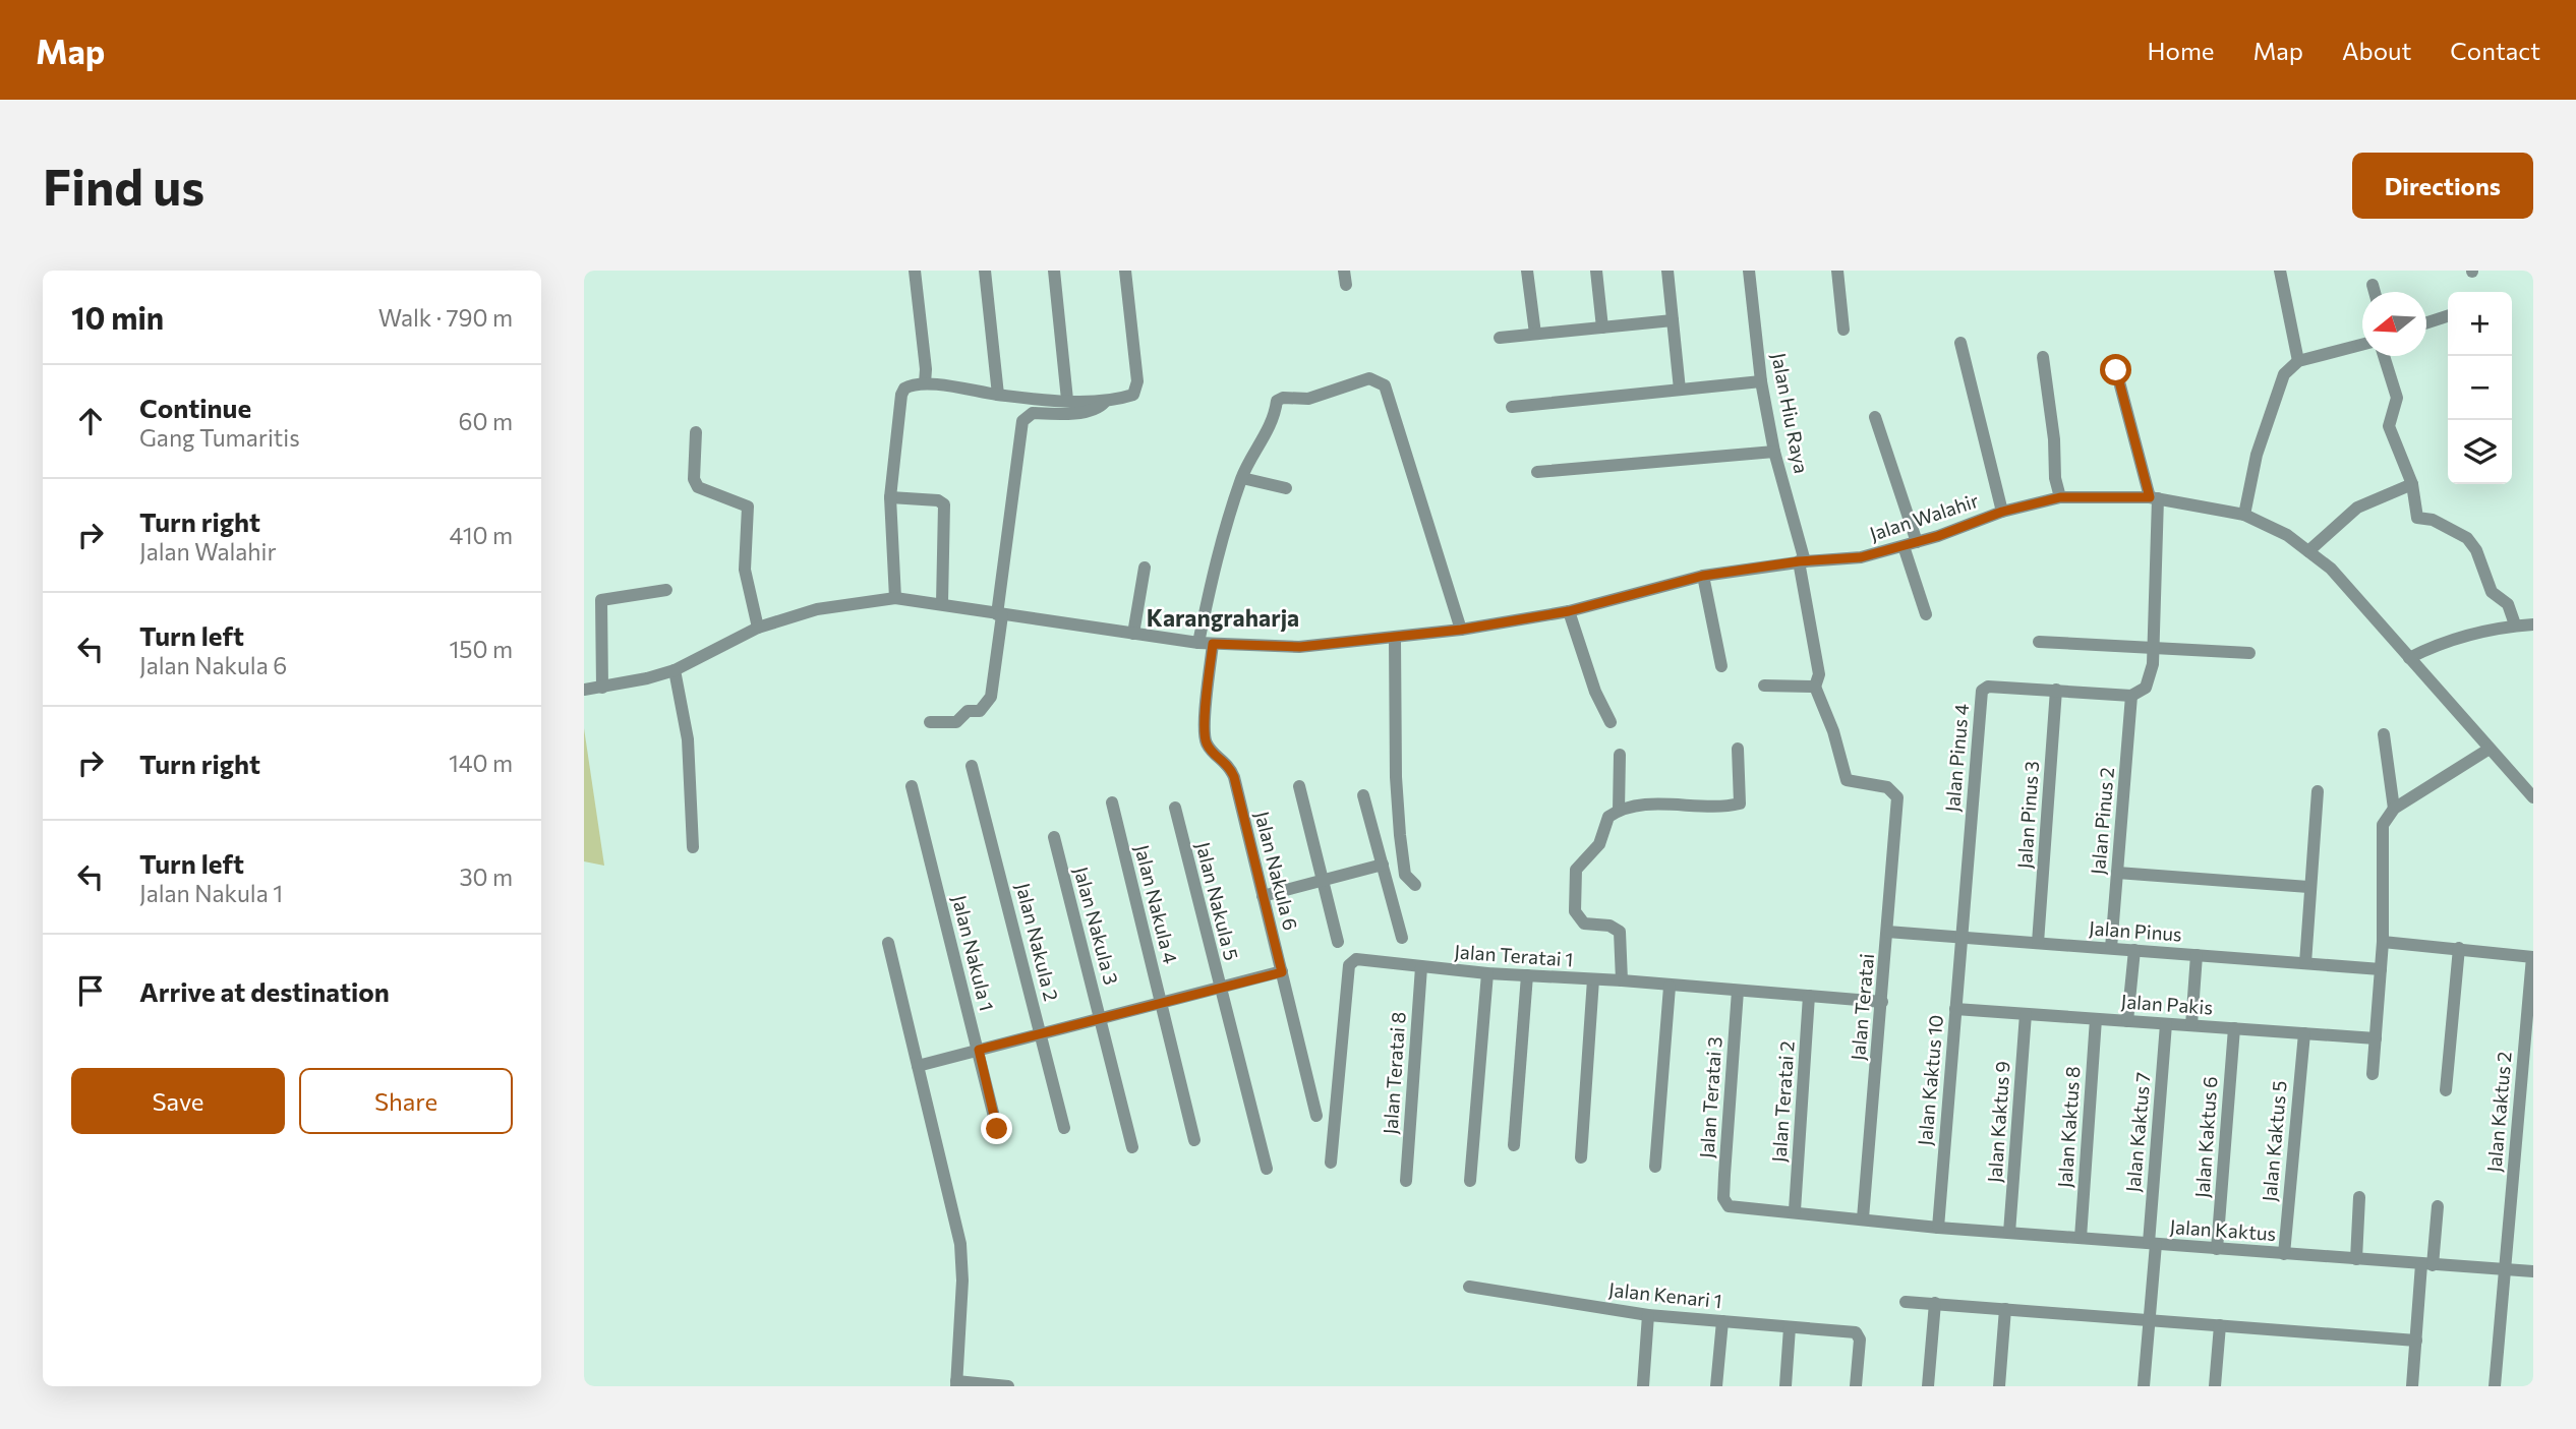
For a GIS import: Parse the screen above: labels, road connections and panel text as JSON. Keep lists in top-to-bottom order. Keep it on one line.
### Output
{"streets":{"street":["Jalan Hiu Raya","Jalan Walahir","Jalan Pinus 4","Jalan Pinus 3","Jalan Pinus 2","Jalan Nakula 6","Jalan Nakula 5","Jalan Nakula 4","Jalan Nakula 3","Jalan Pinus","Jalan Nakula 2","Jalan Nakula 1","Jalan Teratai 1","Jalan Pakis","Jalan Teratai","Jalan Teratai 8","Jalan Kaktus 10","Jalan Teratai 3","Jalan Teratai 2","Jalan Kaktus 2","Jalan Kaktus 9","Jalan Kaktus 8","Jalan Kaktus 7","Jalan Kaktus 6","Jalan Kaktus 5","Jalan Kaktus","Jalan Kenari 1"]},"crossings":[["Jalan Hiu Raya","Jalan Walahir"],["Jalan Hiu Raya","Jalan Teratai"],["Jalan Walahir","Jalan Nakula 6"],["Jalan Pinus 4","Jalan Pinus 3"],["Jalan Pinus 4","Jalan Pinus 2"],["Jalan Pinus 4","Jalan Pinus"],["Jalan Pinus 4","Jalan Kaktus 10"],["Jalan Pinus 3","Jalan Pinus"],["Jalan Pinus 2","Jalan Pinus"],["Jalan Pinus","Jalan Teratai"],["Jalan Pinus","Jalan Kaktus 10"],["Jalan Teratai 1","Jalan Teratai"],["Jalan Teratai 1","Jalan Teratai 8"],["Jalan Teratai 1","Jalan Teratai 3"],["Jalan Teratai 1","Jalan Teratai 2"],["Jalan Pakis","Jalan Kaktus 10"],["Jalan Pakis","Jalan Kaktus 9"],["Jalan Pakis","Jalan Kaktus 8"],["Jalan Pakis","Jalan Kaktus 7"],["Jalan Pakis","Jalan Kaktus 6"],["Jalan Pakis","Jalan Kaktus 5"],["Jalan Teratai","Jalan Kaktus"],["Jalan Kaktus 10","Jalan Kaktus"],["Jalan Teratai 3","Jalan Kaktus"],["Jalan Teratai 2","Jalan Kaktus"],["Jalan Kaktus 2","Jalan Kaktus"],["Jalan Kaktus 9","Jalan Kaktus"],["Jalan Kaktus 8","Jalan Kaktus"],["Jalan Kaktus 7","Jalan Kaktus"],["Jalan Kaktus 6","Jalan Kaktus"],["Jalan Kaktus 5","Jalan Kaktus"]],"districts":["Karangraharja"],"north":"left","page":{"header":"Map","nav":["Home","Map","About","Contact"],"buttons":["Directions",["Save","Share"]],"title":"Find us","heading":["10 min","Walk · 790 m"],"map_buttons":["+","−"],"list":[["Continue","Gang Tumaritis","60 m"],["Turn right","Jalan Walahir","410 m"],["Turn left","Jalan Nakula 6","150 m"],["Turn right","140 m"],["Turn left","Jalan Nakula 1","30 m"],"Arrive at destination"]}}
